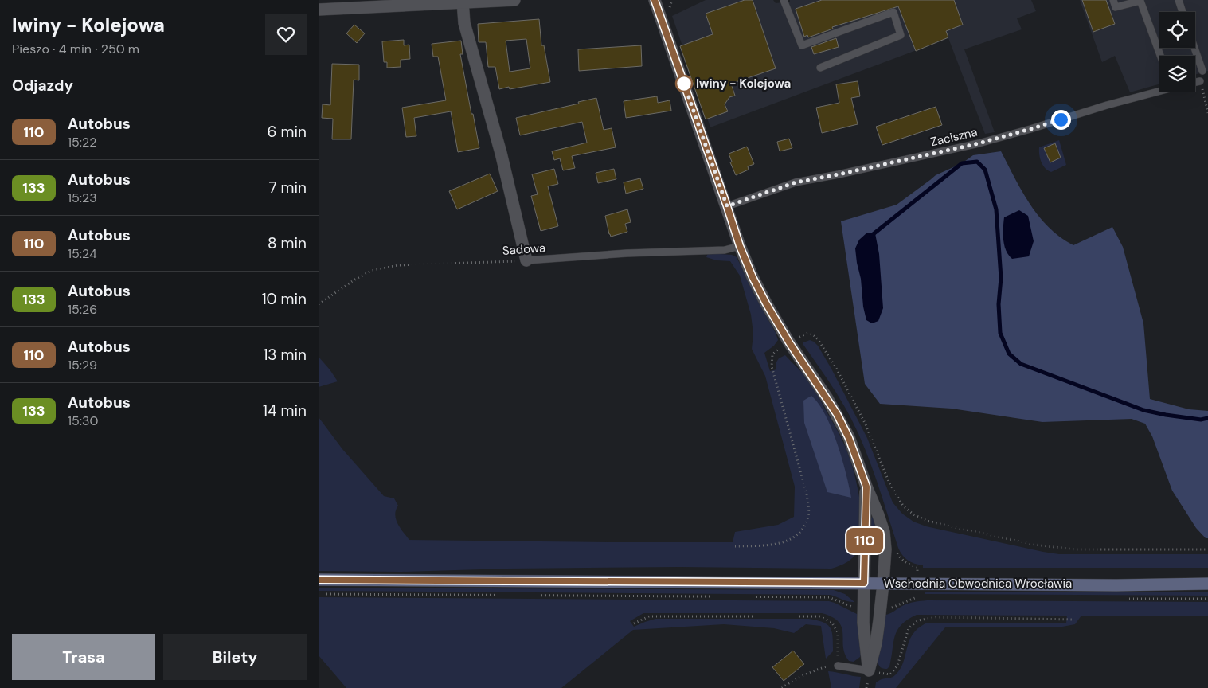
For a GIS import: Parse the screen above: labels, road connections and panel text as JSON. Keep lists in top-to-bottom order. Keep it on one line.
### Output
{"streets":{"main road":["Wschodnia Obwodnica Wrocławia"],"lane":["Zaciszna","Sadowa"]},"places":["Iwiny - Kolejowa"],"lines":["bus line 110"],"page":{"heading":[["Iwiny - Kolejowa","Pieszo · 4 min · 250 m"],"Odjazdy"],"on_map":"110","list":[{"mark":"110","name":"Autobus","note":"15:22","value":"6 min"},{"mark":"133","name":"Autobus","note":"15:23","value":"7 min"},{"mark":"110","name":"Autobus","note":"15:24","value":"8 min"},{"mark":"133","name":"Autobus","note":"15:26","value":"10 min"},{"mark":"110","name":"Autobus","note":"15:29","value":"13 min"},{"mark":"133","name":"Autobus","note":"15:30","value":"14 min"}],"buttons":["Trasa","Bilety"]}}
